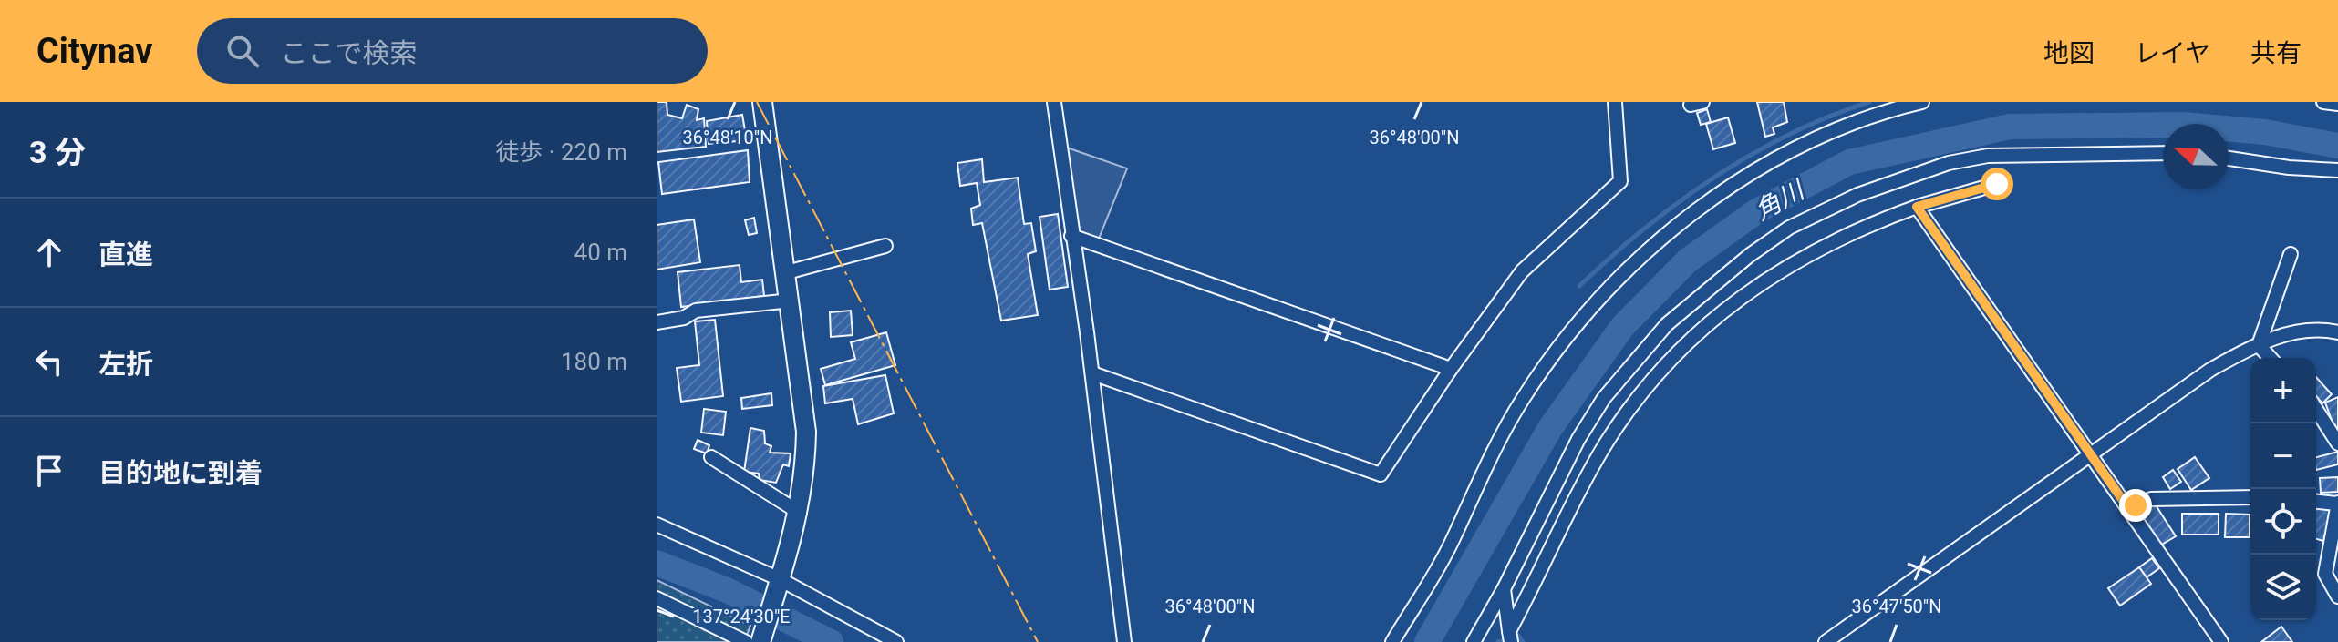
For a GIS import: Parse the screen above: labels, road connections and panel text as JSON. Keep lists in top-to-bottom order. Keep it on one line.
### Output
{"water":["角川"],"north":"left","page":{"header":"Citynav","search":"ここで検索","nav":["地図","レイヤ","共有"],"heading":["3 分","徒歩 · 220 m"],"list":[["直進","40 m"],["左折","180 m"],"目的地に到着"],"map_buttons":["+","−"]},"coordinates":["36°48'10\"N","36°48'00\"N","36°47'50\"N","137°24'30\"E"]}
